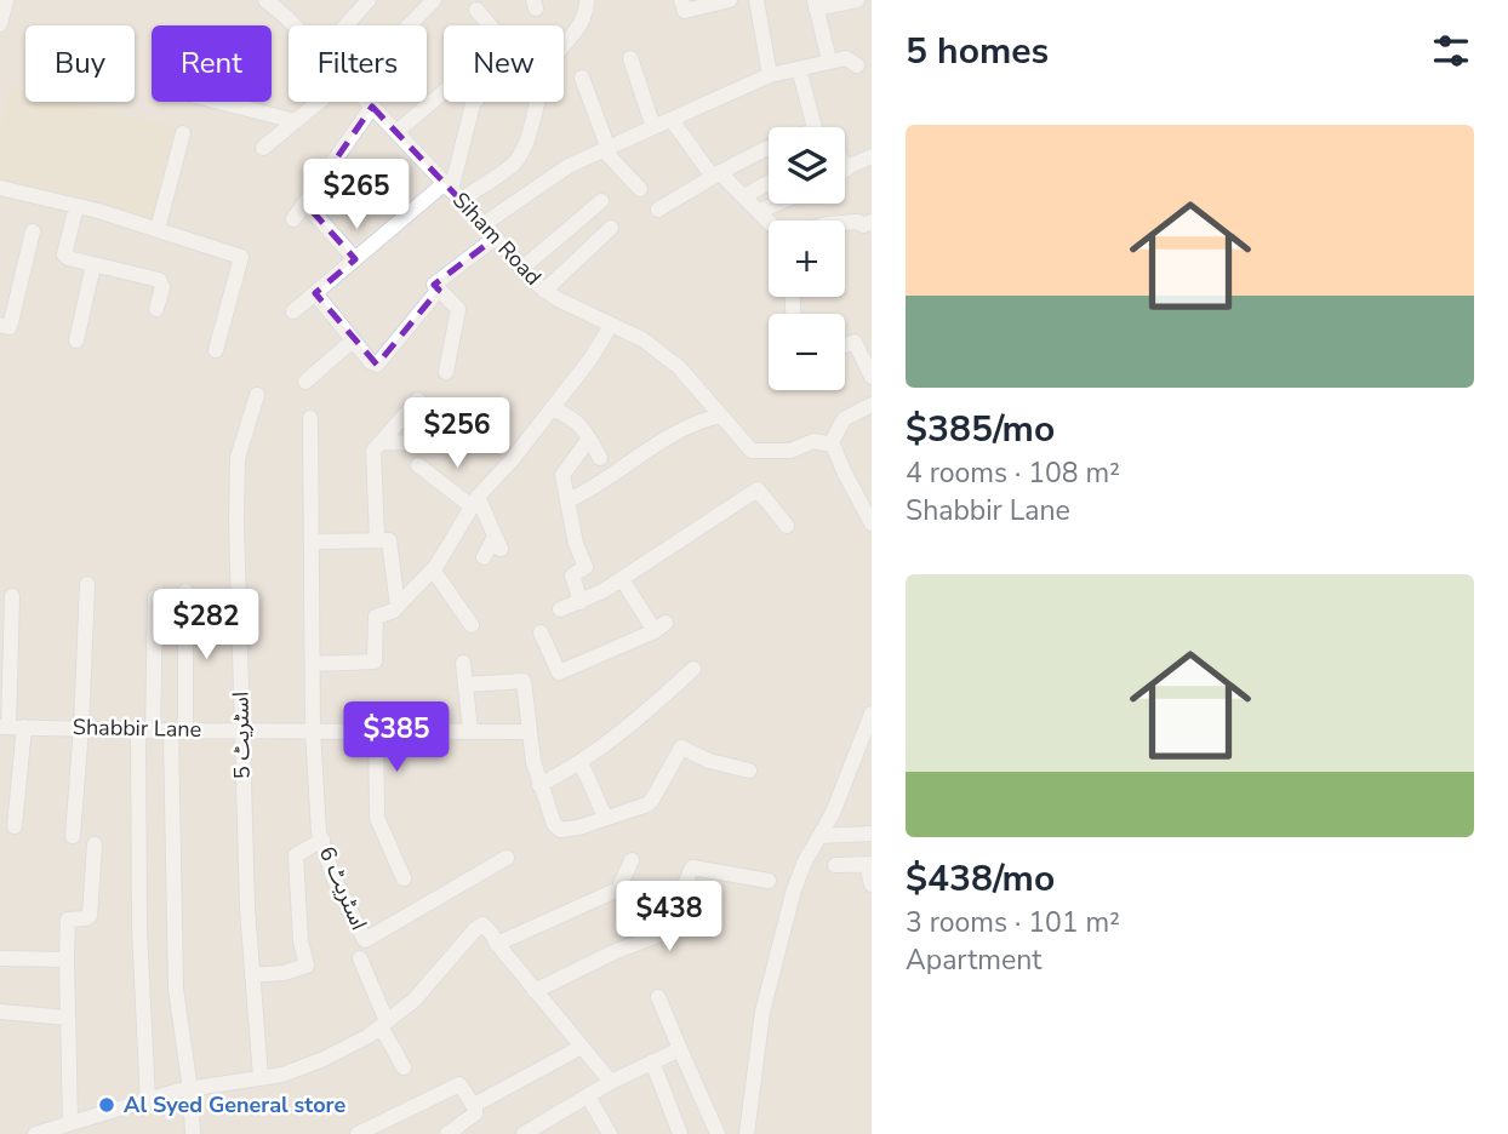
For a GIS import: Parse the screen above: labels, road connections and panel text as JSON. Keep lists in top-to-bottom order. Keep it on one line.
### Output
{"streets":{"street":["Siham Road","Shabbir Lane","اسٹریٹ 5","اسٹریٹ 6"]},"crossings":[["Shabbir Lane","اسٹریٹ 5"],["Shabbir Lane","اسٹریٹ 6"]],"places":["Al Syed General store"],"page":{"heading":"5 homes","chip":["Buy","Rent","Filters","New"],"list":[{"name":"$385/mo","note":"4 rooms · 108 m² · Shabbir Lane"},{"name":"$438/mo","note":"3 rooms · 101 m² · Apartment"}],"map_buttons":["+","−"],"price":["$265","$256","$282","$385","$438"]}}
